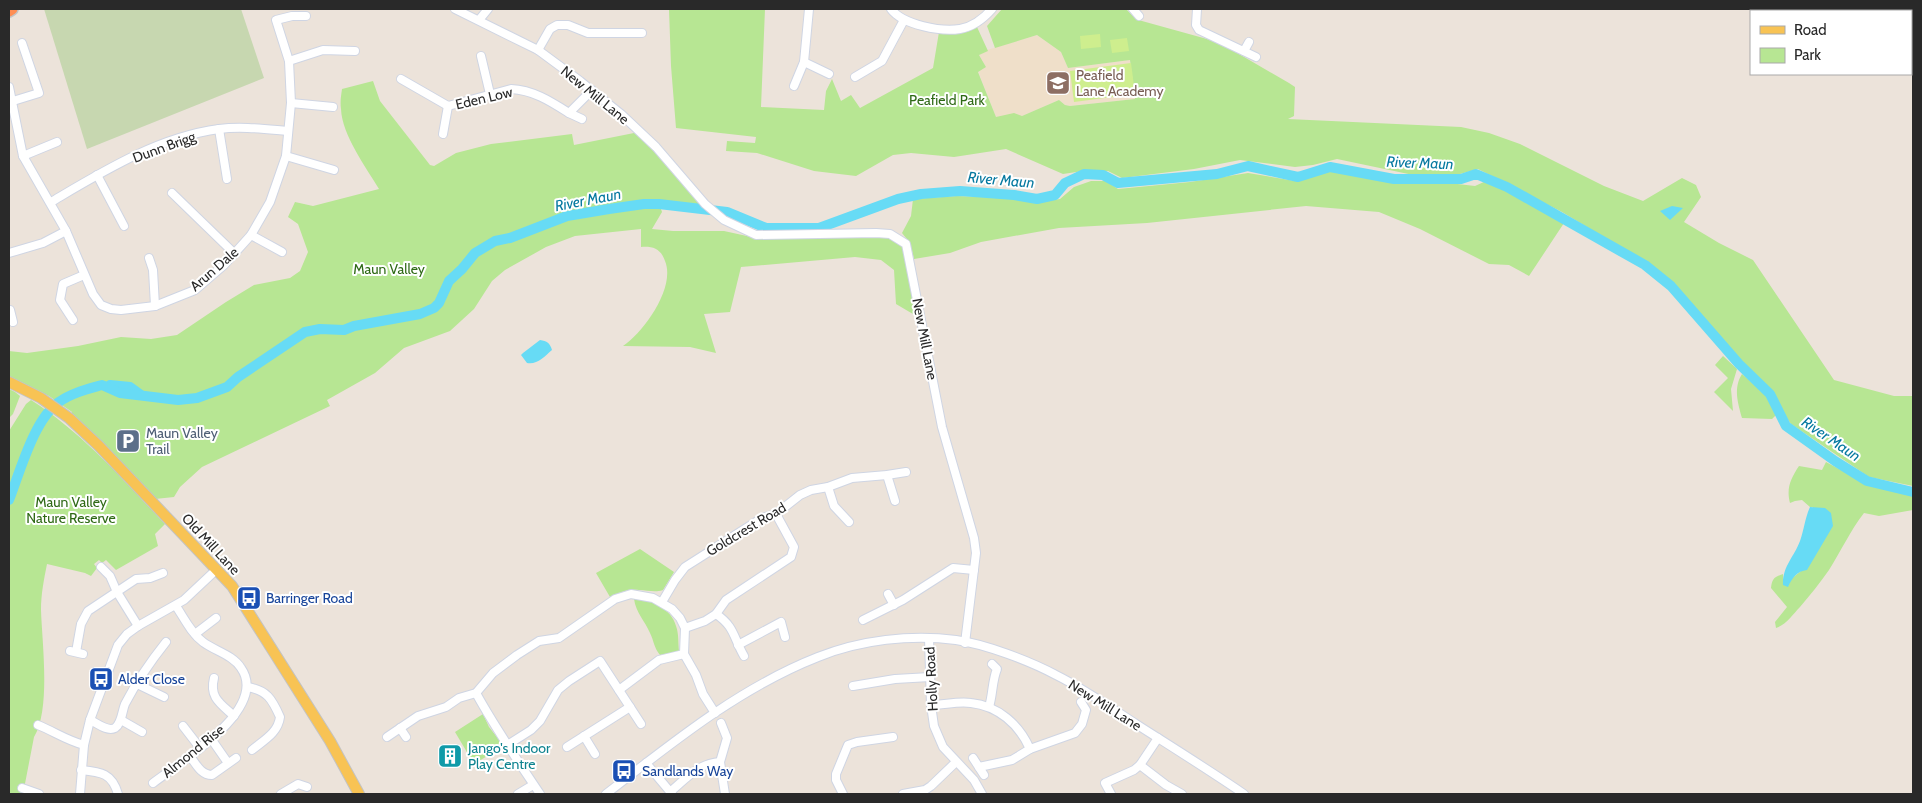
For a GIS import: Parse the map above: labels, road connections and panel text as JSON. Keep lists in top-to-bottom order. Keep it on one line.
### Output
{"streets":{"main road":["Old Mill Lane"],"street":["New Mill Lane","Eden Low","Dunn Brigg","Arun Dale","Goldcrest Road","Holly Road","Almond Rise"]},"crossings":[["Dunn Brigg","Arun Dale"]],"water":["River Maun"],"parks":["Peafield Park","Maun Valley","Maun Valley Nature Reserve"],"places":{"school or university":["Peafield Lane Academy"],"parking":["Maun Valley Trail"],"bus stop":["Barringer Road","Alder Close","Sandlands Way"],"building":["Jango's Indoor Play Centre"]},"legend":["Road","Park"]}
